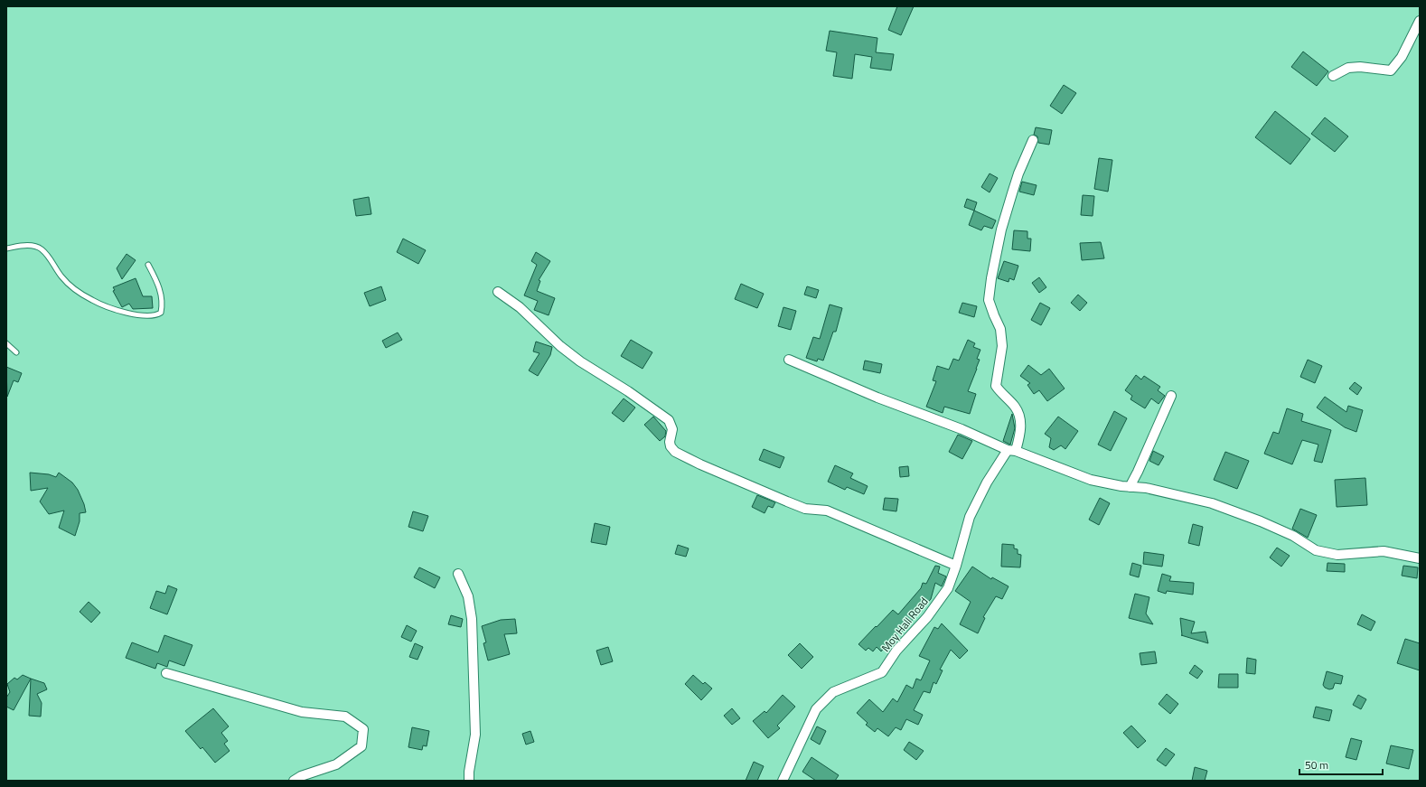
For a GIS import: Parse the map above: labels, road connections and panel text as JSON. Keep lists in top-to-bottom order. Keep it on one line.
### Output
{"streets":{"street":["Moy Hall Road"]},"scale_bar":"50 m"}
